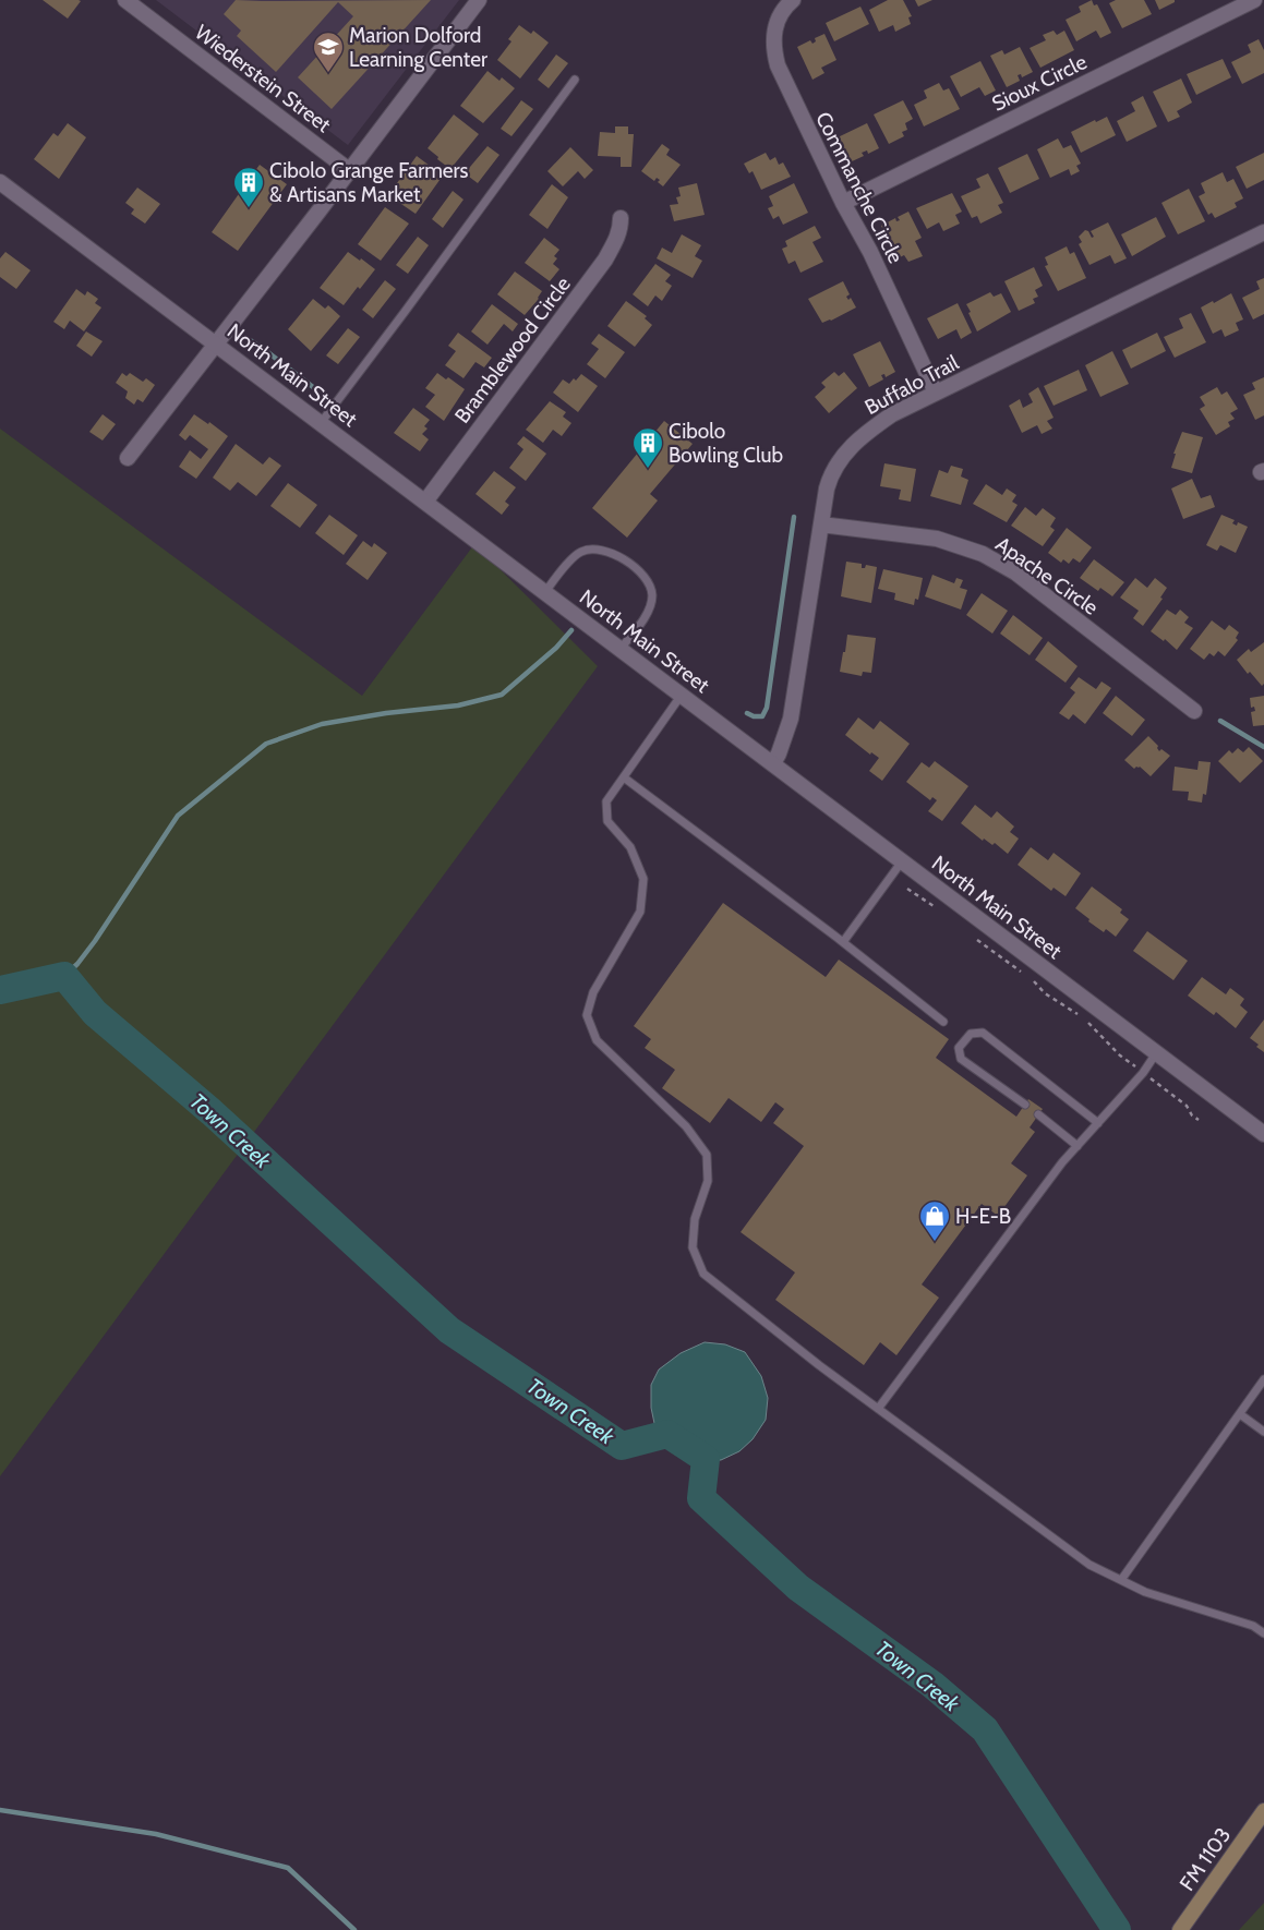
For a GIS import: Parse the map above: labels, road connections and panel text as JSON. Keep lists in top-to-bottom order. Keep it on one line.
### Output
{"streets":{"main road":["FM 1103"],"street":["Wiederstein Street","Sioux Circle","Commanche Circle","Bramblewood Circle","North Main Street","Buffalo Trail","Apache Circle"]},"crossings":[["Sioux Circle","Commanche Circle"],["Commanche Circle","Buffalo Trail"],["Bramblewood Circle","North Main Street"],["North Main Street","Buffalo Trail"],["Buffalo Trail","Apache Circle"]],"water":["Town Creek"],"places":{"school or university":["Marion Dolford Learning Center"],"building":["Cibolo Grange Farmers & Artisans Market","Cibolo Bowling Club"],"shop":["H-E-B"]}}
